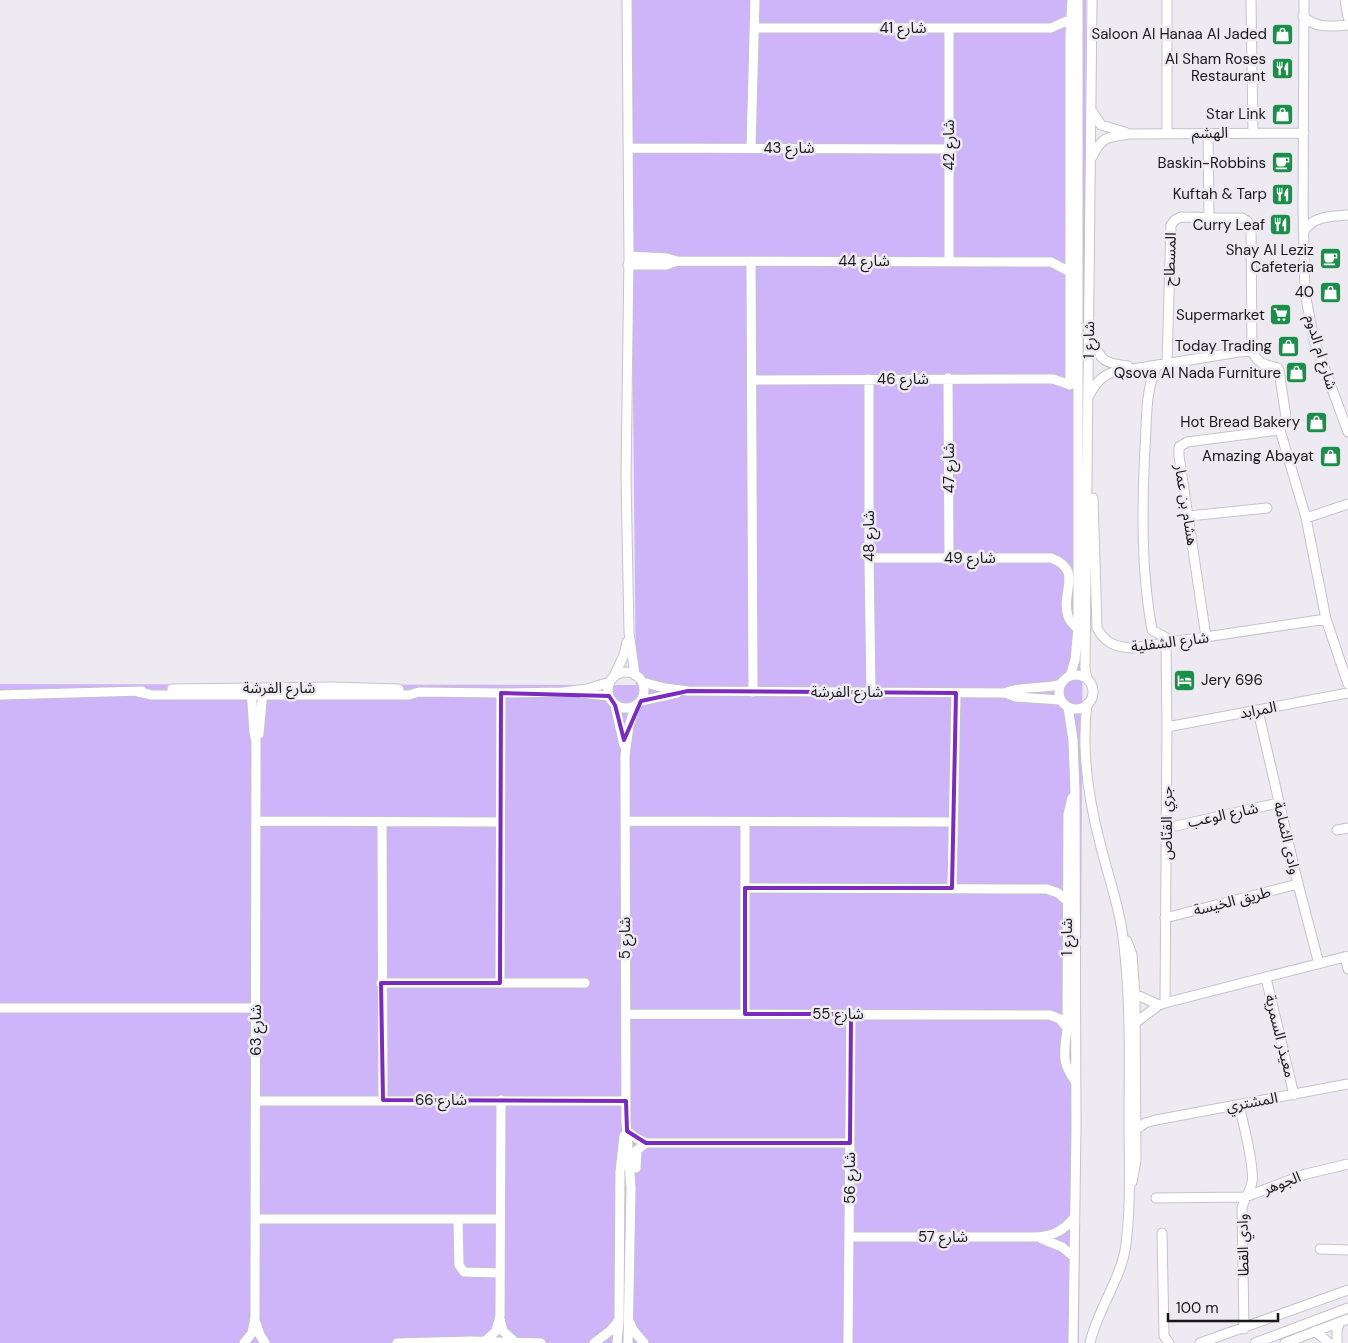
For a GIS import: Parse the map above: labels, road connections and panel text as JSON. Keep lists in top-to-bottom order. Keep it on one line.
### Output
{"streets":{"street":["شارع 41","الهشم","شارع 42","شارع 43","المسطاح","شارع 44","شارع 1","شارع ام الدوم","شارع 46","شارع 47","هشام بن عمار","شارع 48","شارع 49","شارع الشفلية","شارع الفرشة","المرابد","شارع الوعب","جري القنّاص","وادى الثمامة","طريق الخيسة","شارع 5","شارع 55","شارع 63","معيذر السمرية","شارع 66","المشتري","شارع 56","الجوهر","شارع 57","وادي القطا"]},"crossings":[["شارع 41","شارع 42"],["شارع 41","شارع 1"],["الهشم","شارع 1"],["الهشم","شارع ام الدوم"],["شارع 42","شارع 43"],["شارع 42","شارع 44"],["شارع 44","شارع 1"],["شارع 1","شارع 46"],["شارع 1","شارع 49"],["شارع 1","شارع الشفلية"],["شارع 1","شارع الفرشة"],["شارع 1","شارع 57"],["شارع 46","شارع 47"],["شارع 46","شارع 48"],["شارع 47","شارع 49"],["هشام بن عمار","شارع الشفلية"],["شارع 48","شارع 49"],["شارع 48","شارع الفرشة"],["شارع الشفلية","جري القنّاص"],["شارع الفرشة","شارع 5"],["شارع الفرشة","شارع 63"],["المرابد","جري القنّاص"],["المرابد","وادى الثمامة"],["شارع الوعب","جري القنّاص"],["شارع الوعب","وادى الثمامة"],["جري القنّاص","طريق الخيسة"],["وادى الثمامة","طريق الخيسة"],["شارع 5","شارع 55"],["شارع 5","شارع 66"],["شارع 55","شارع 56"],["شارع 63","شارع 66"],["معيذر السمرية","المشتري"],["المشتري","وادي القطا"],["شارع 56","شارع 57"],["الجوهر","وادي القطا"]],"places":{"shop":["Saloon Al Hanaa Al Jaded","Star Link","40","Today Trading","Qsova Al Nada Furniture","Hot Bread Bakery","Amazing Abayat"],"restaurant":["Al Sham Roses Restaurant","Kuftah & Tarp","Curry Leaf"],"cafe":["Baskin-Robbins","Shay Al Leziz Cafeteria"],"supermarket":["Supermarket"],"hotel":["Jery 696"]},"scale_bar":"100 m"}
